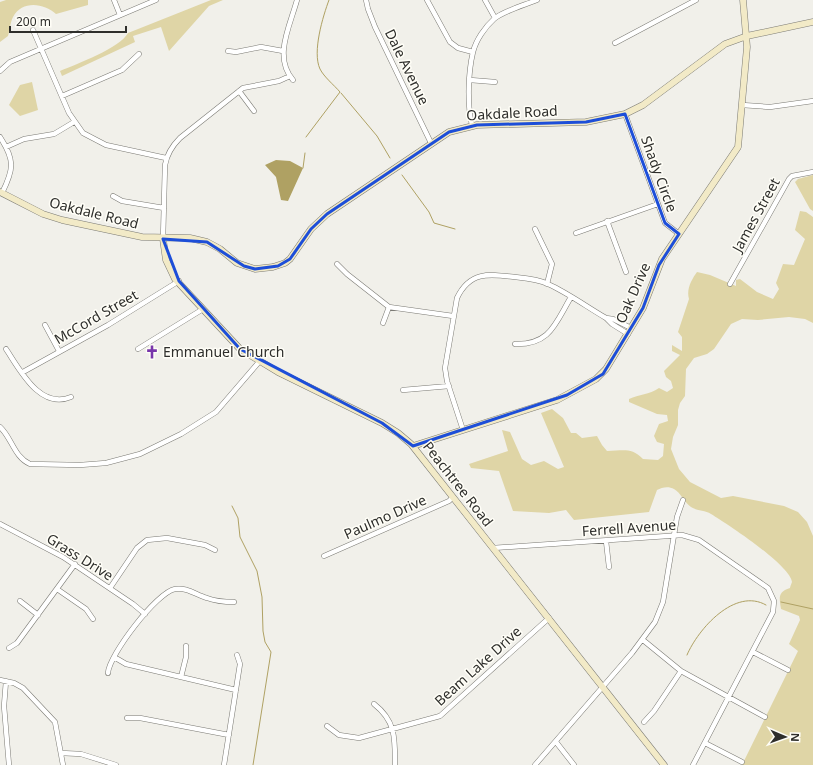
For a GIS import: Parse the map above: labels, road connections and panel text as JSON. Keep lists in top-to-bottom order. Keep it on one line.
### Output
{"streets":{"street":["Dale Avenue","Oakdale Road","Shady Circle","James Street","Oak Drive","McCord Street","Peachtree Road","Paulmo Drive","Ferrell Avenue","Grass Drive","Beam Lake Drive"]},"crossings":[["Dale Avenue","Oakdale Road"],["Oakdale Road","Shady Circle"],["Oakdale Road","Oak Drive"],["Oakdale Road","Peachtree Road"],["Shady Circle","Oak Drive"],["Oak Drive","Peachtree Road"],["McCord Street","Peachtree Road"],["Peachtree Road","Paulmo Drive"],["Peachtree Road","Ferrell Avenue"],["Peachtree Road","Beam Lake Drive"]],"places":{"church":["Emmanuel Church"]},"scale_bar":"200 m","north":"right"}
